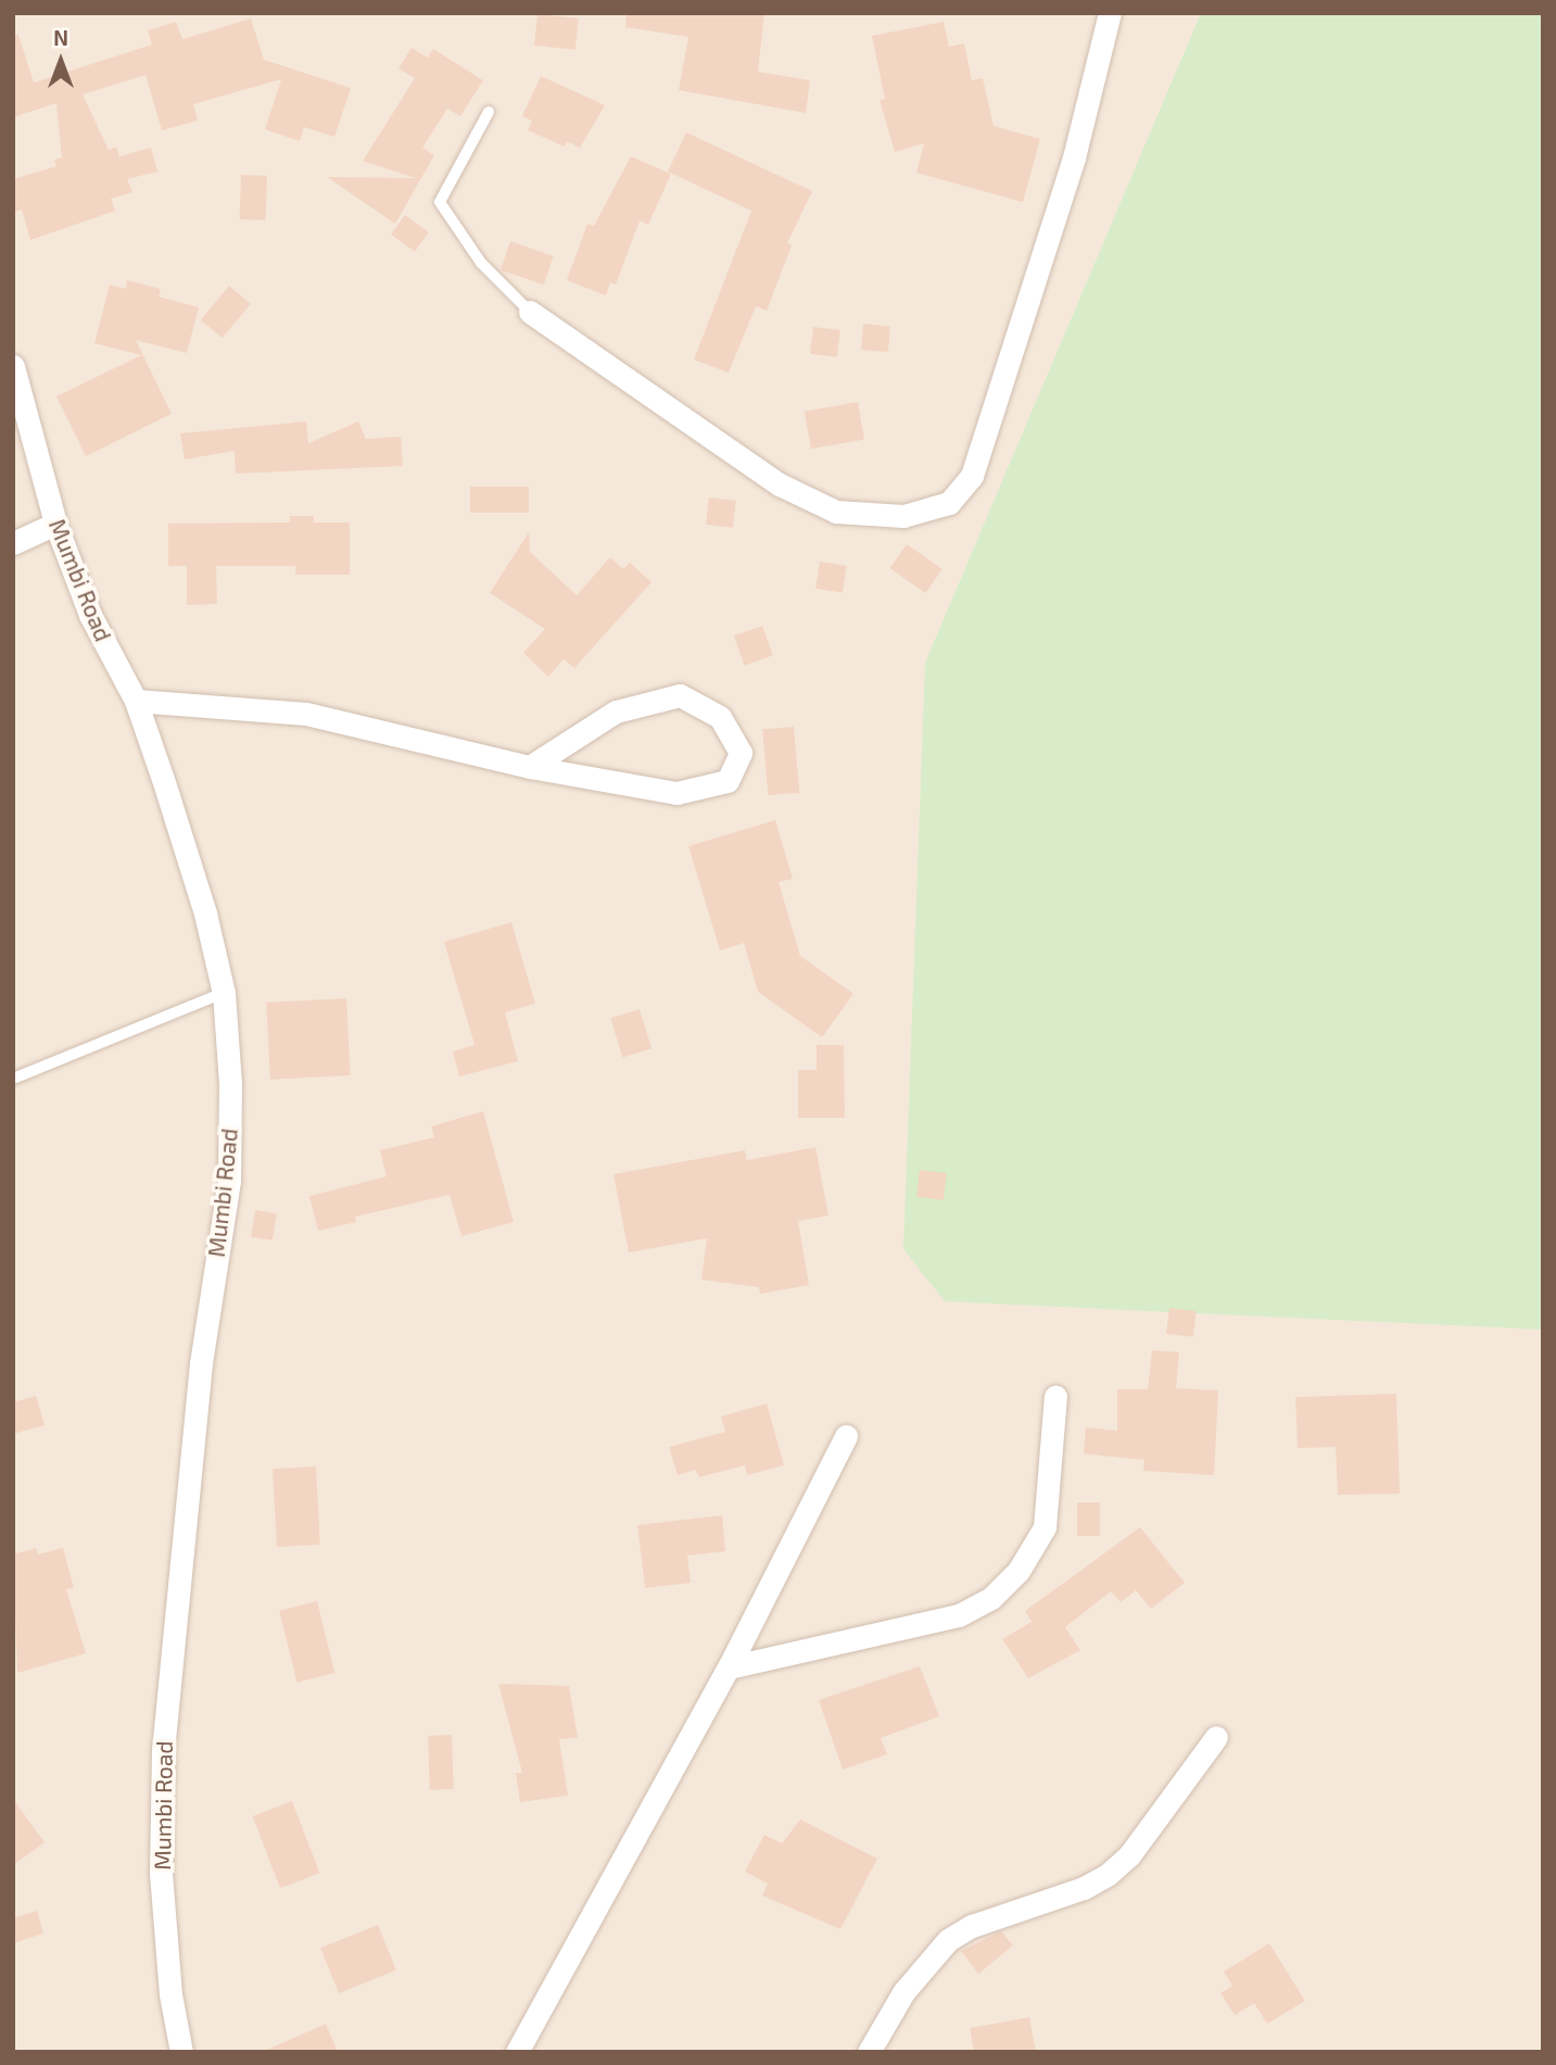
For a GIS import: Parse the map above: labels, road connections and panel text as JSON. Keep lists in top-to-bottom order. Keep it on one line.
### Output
{"streets":{"street":["Mumbi Road"]},"north":"top"}
